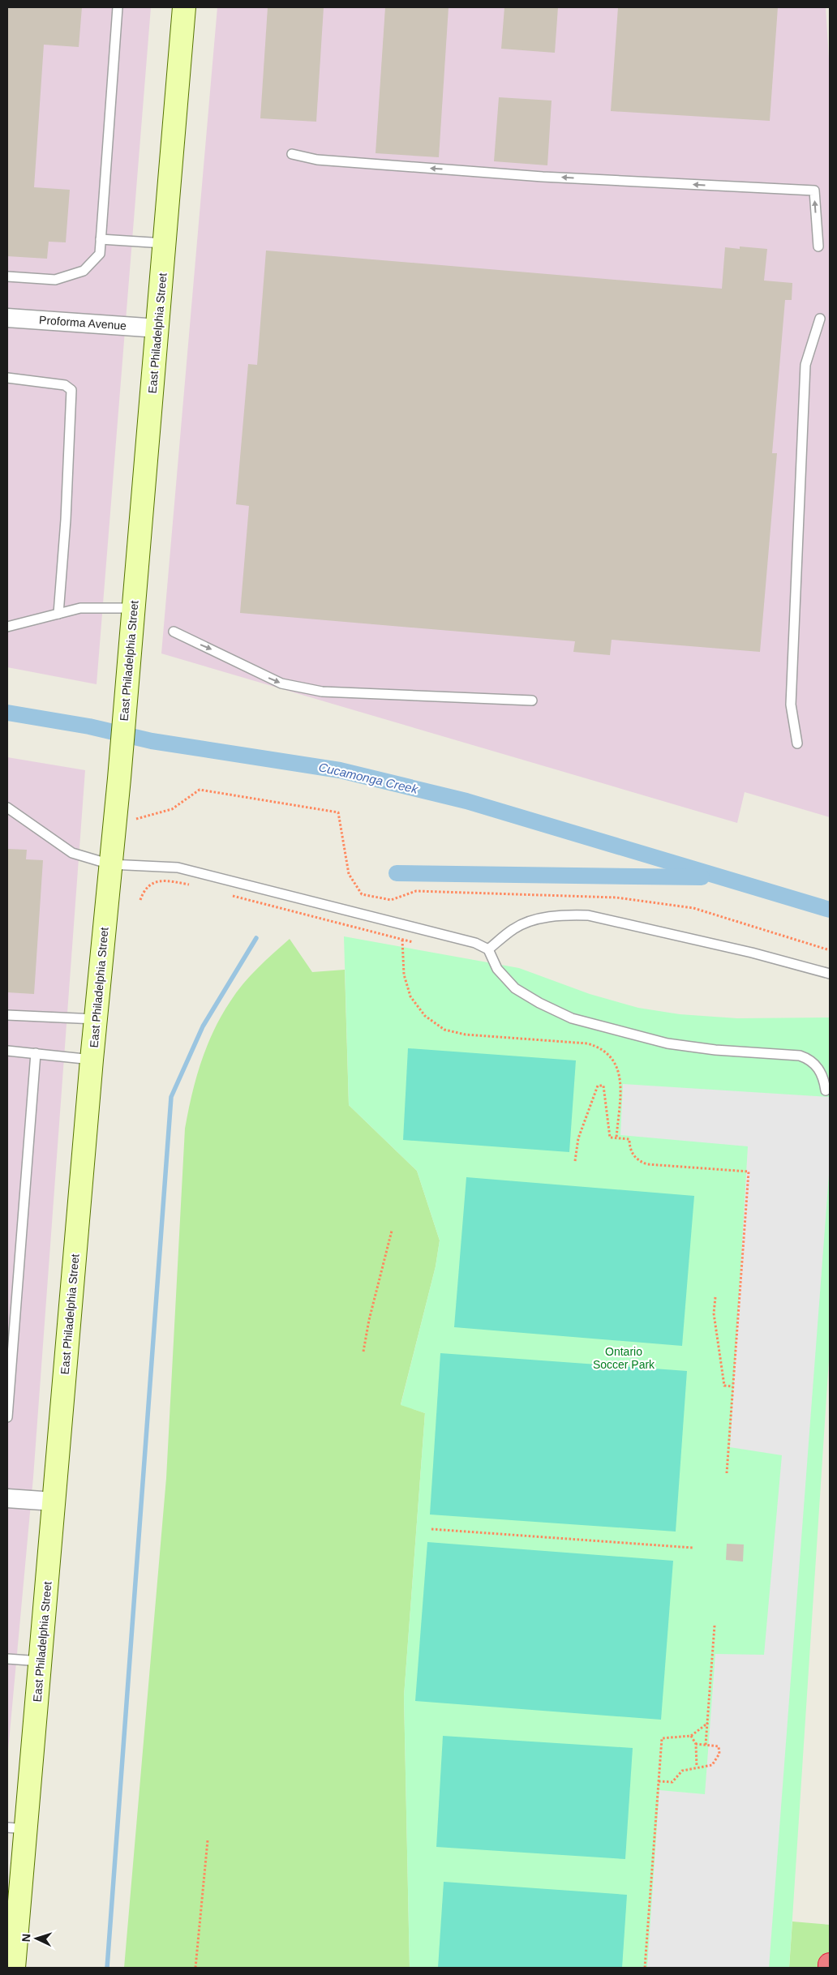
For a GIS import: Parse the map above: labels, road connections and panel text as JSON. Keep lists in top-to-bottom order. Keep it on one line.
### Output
{"streets":{"street":["Proforma Avenue","East Philadelphia Street"]},"crossings":[["Proforma Avenue","East Philadelphia Street"]],"water":["Cucamonga Creek"],"parks":["Ontario Soccer Park"],"north":"left"}
